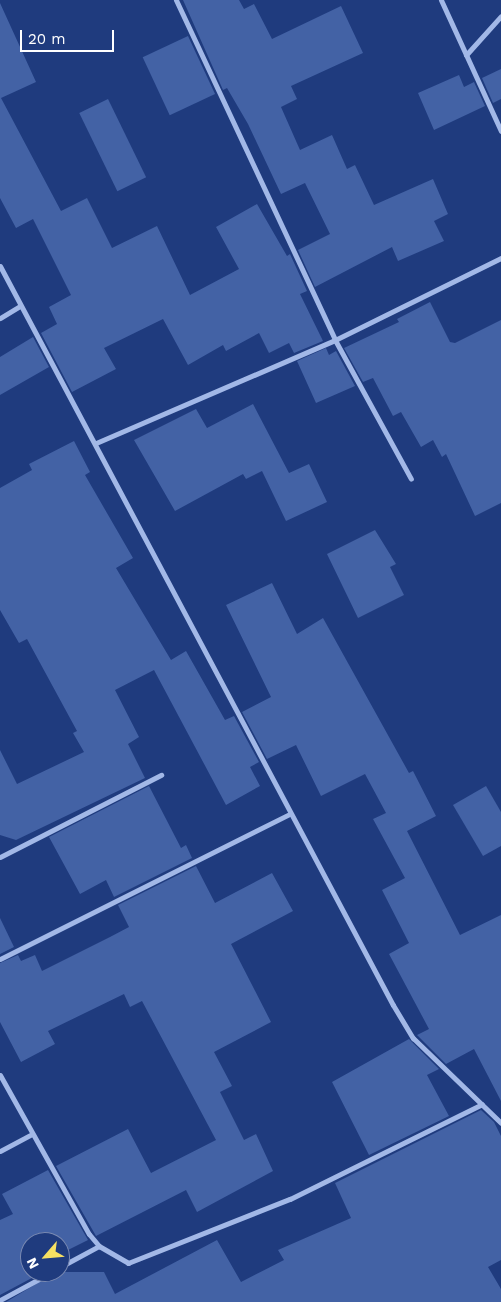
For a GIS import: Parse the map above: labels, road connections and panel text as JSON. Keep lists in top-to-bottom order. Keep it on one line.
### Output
{"scale_bar":"20 m","north":"bottom left"}
